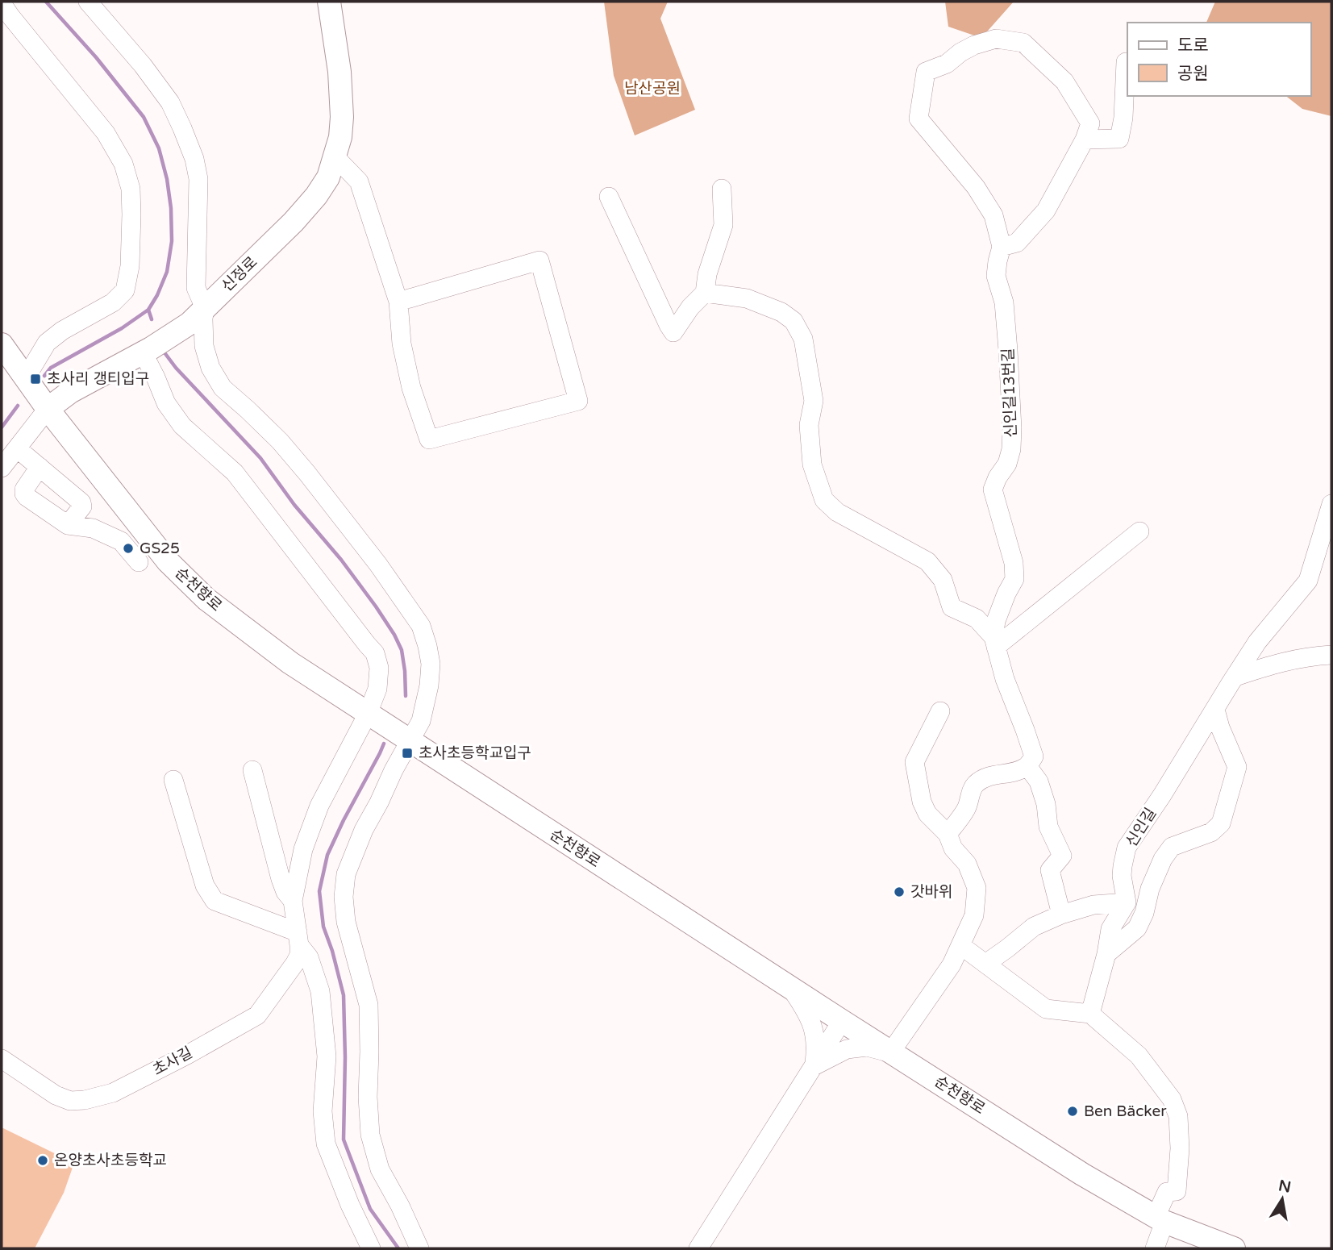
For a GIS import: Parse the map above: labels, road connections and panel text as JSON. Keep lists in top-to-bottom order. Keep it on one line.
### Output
{"streets":{"main road":["신정로","순천향로"],"street":["신인길13번길","신인길","초사길"]},"crossings":[["신정로","순천향로"]],"parks":["남산공원"],"places":{"transit":["초사리 갱티입구","초사초등학교입구"],"other":["GS25","갓바위","Ben Bäcker","온양초사초등학교"]},"legend":["도로","공원"],"north":"top"}
